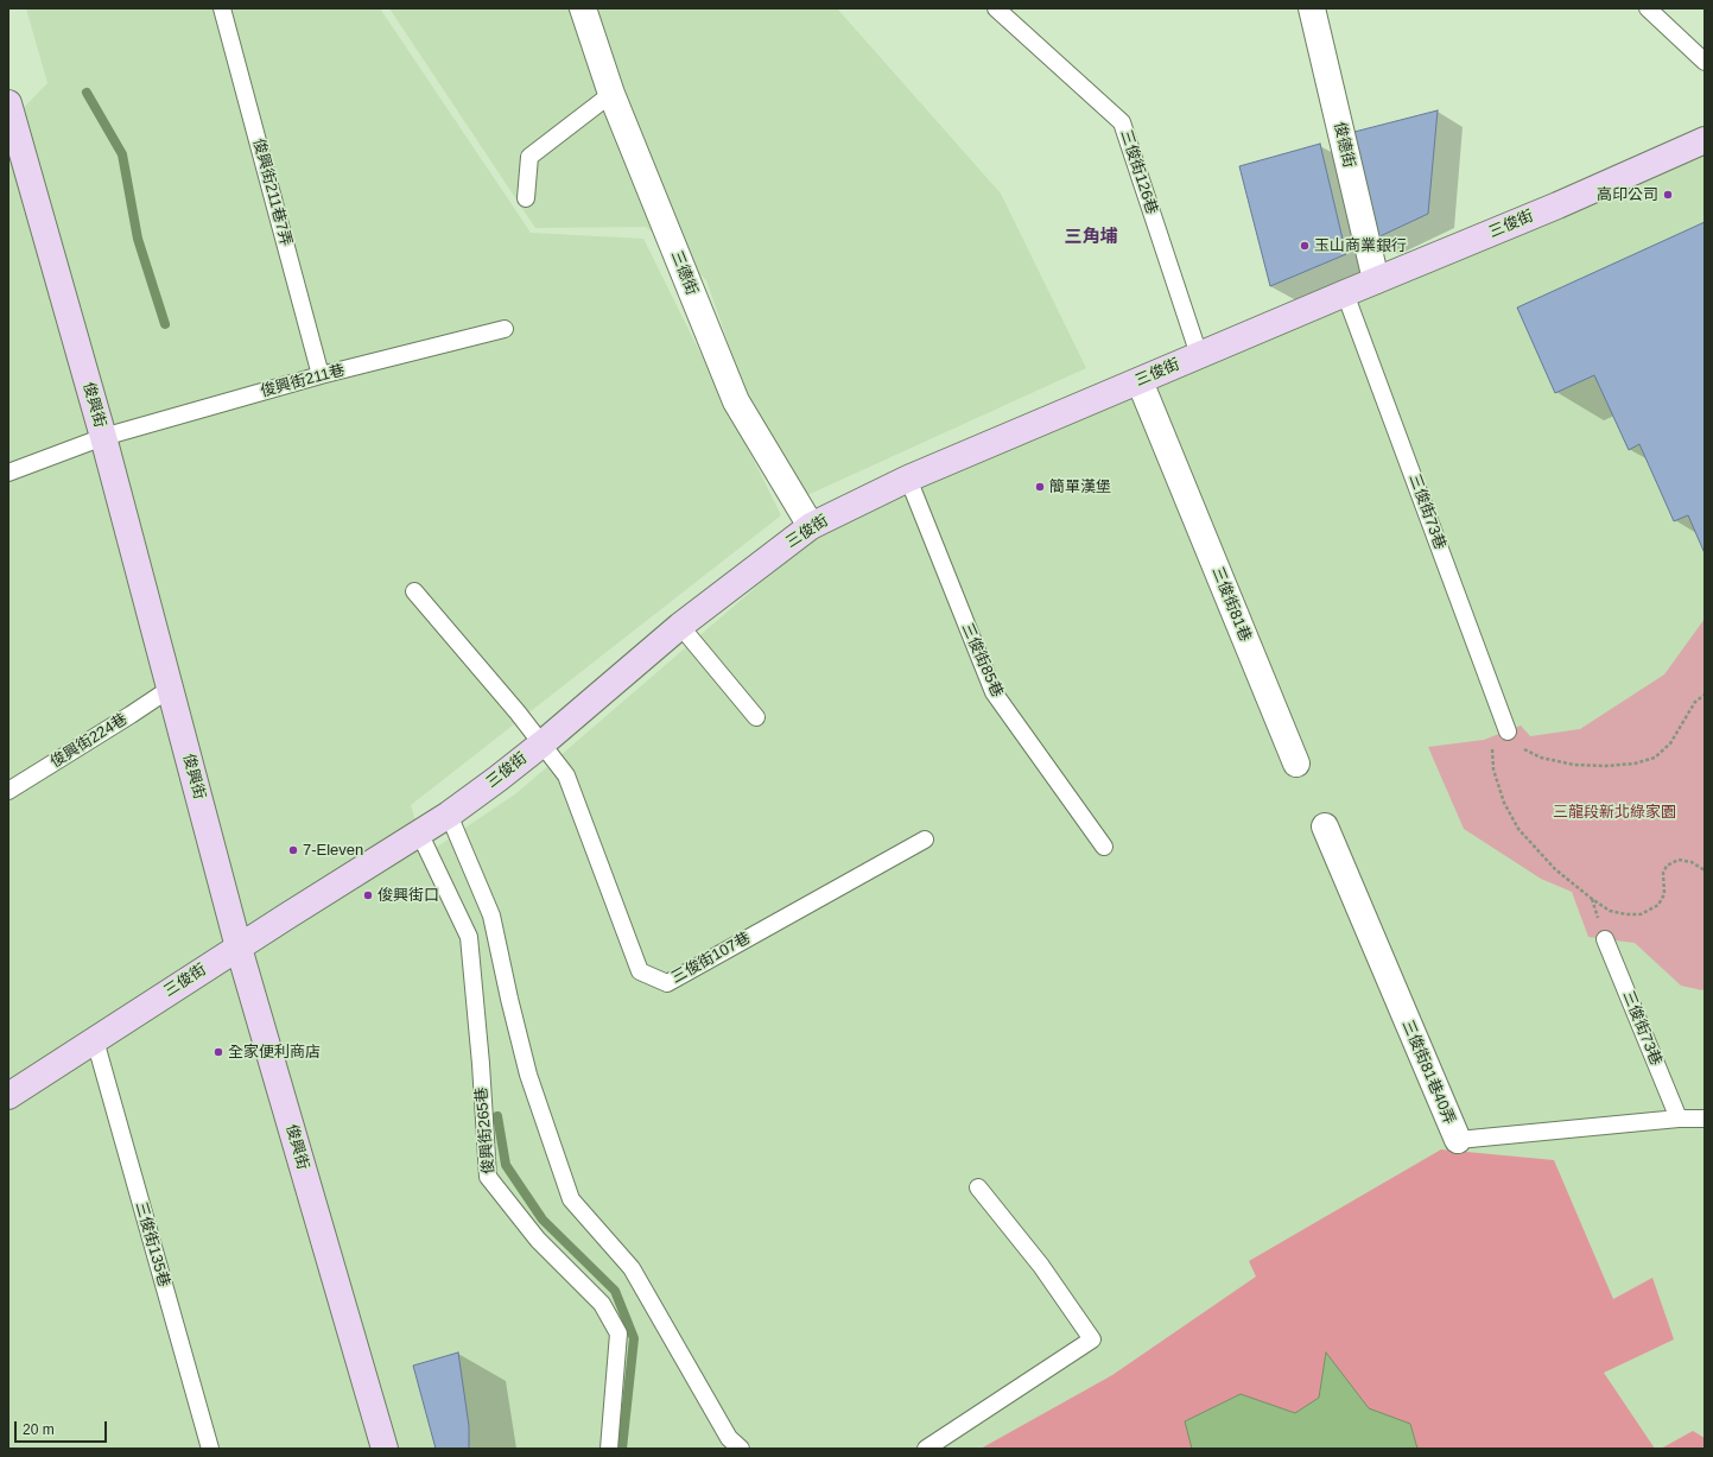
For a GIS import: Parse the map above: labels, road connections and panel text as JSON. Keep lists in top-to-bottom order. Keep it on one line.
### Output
{"streets":{"street":["俊德街","三俊街","三德街","俊興街","三俊街81巷","三俊街81巷40弄"],"lane":["三俊街126巷","俊興街211巷7弄","俊興街211巷","三俊街73巷","三俊街85巷","俊興街224巷","三俊街107巷","俊興街265巷","三俊街135巷"]},"crossings":[["俊德街","三俊街"],["三俊街126巷","三俊街"],["俊興街211巷7弄","俊興街211巷"],["三俊街","三德街"],["三俊街","俊興街"],["三俊街","三俊街73巷"],["三俊街","三俊街81巷"],["三俊街","三俊街85巷"],["三俊街","三俊街107巷"],["三俊街","俊興街265巷"],["三俊街","三俊街135巷"],["俊興街211巷","俊興街"],["俊興街","俊興街224巷"],["三俊街73巷","三俊街81巷40弄"]],"districts":["三角埔"],"parks":["三龍段新北綠家園"],"places":["高印公司","玉山商業銀行","簡單漢堡","7-Eleven","俊興街口","全家便利商店"],"scale_bar":"20 m"}
